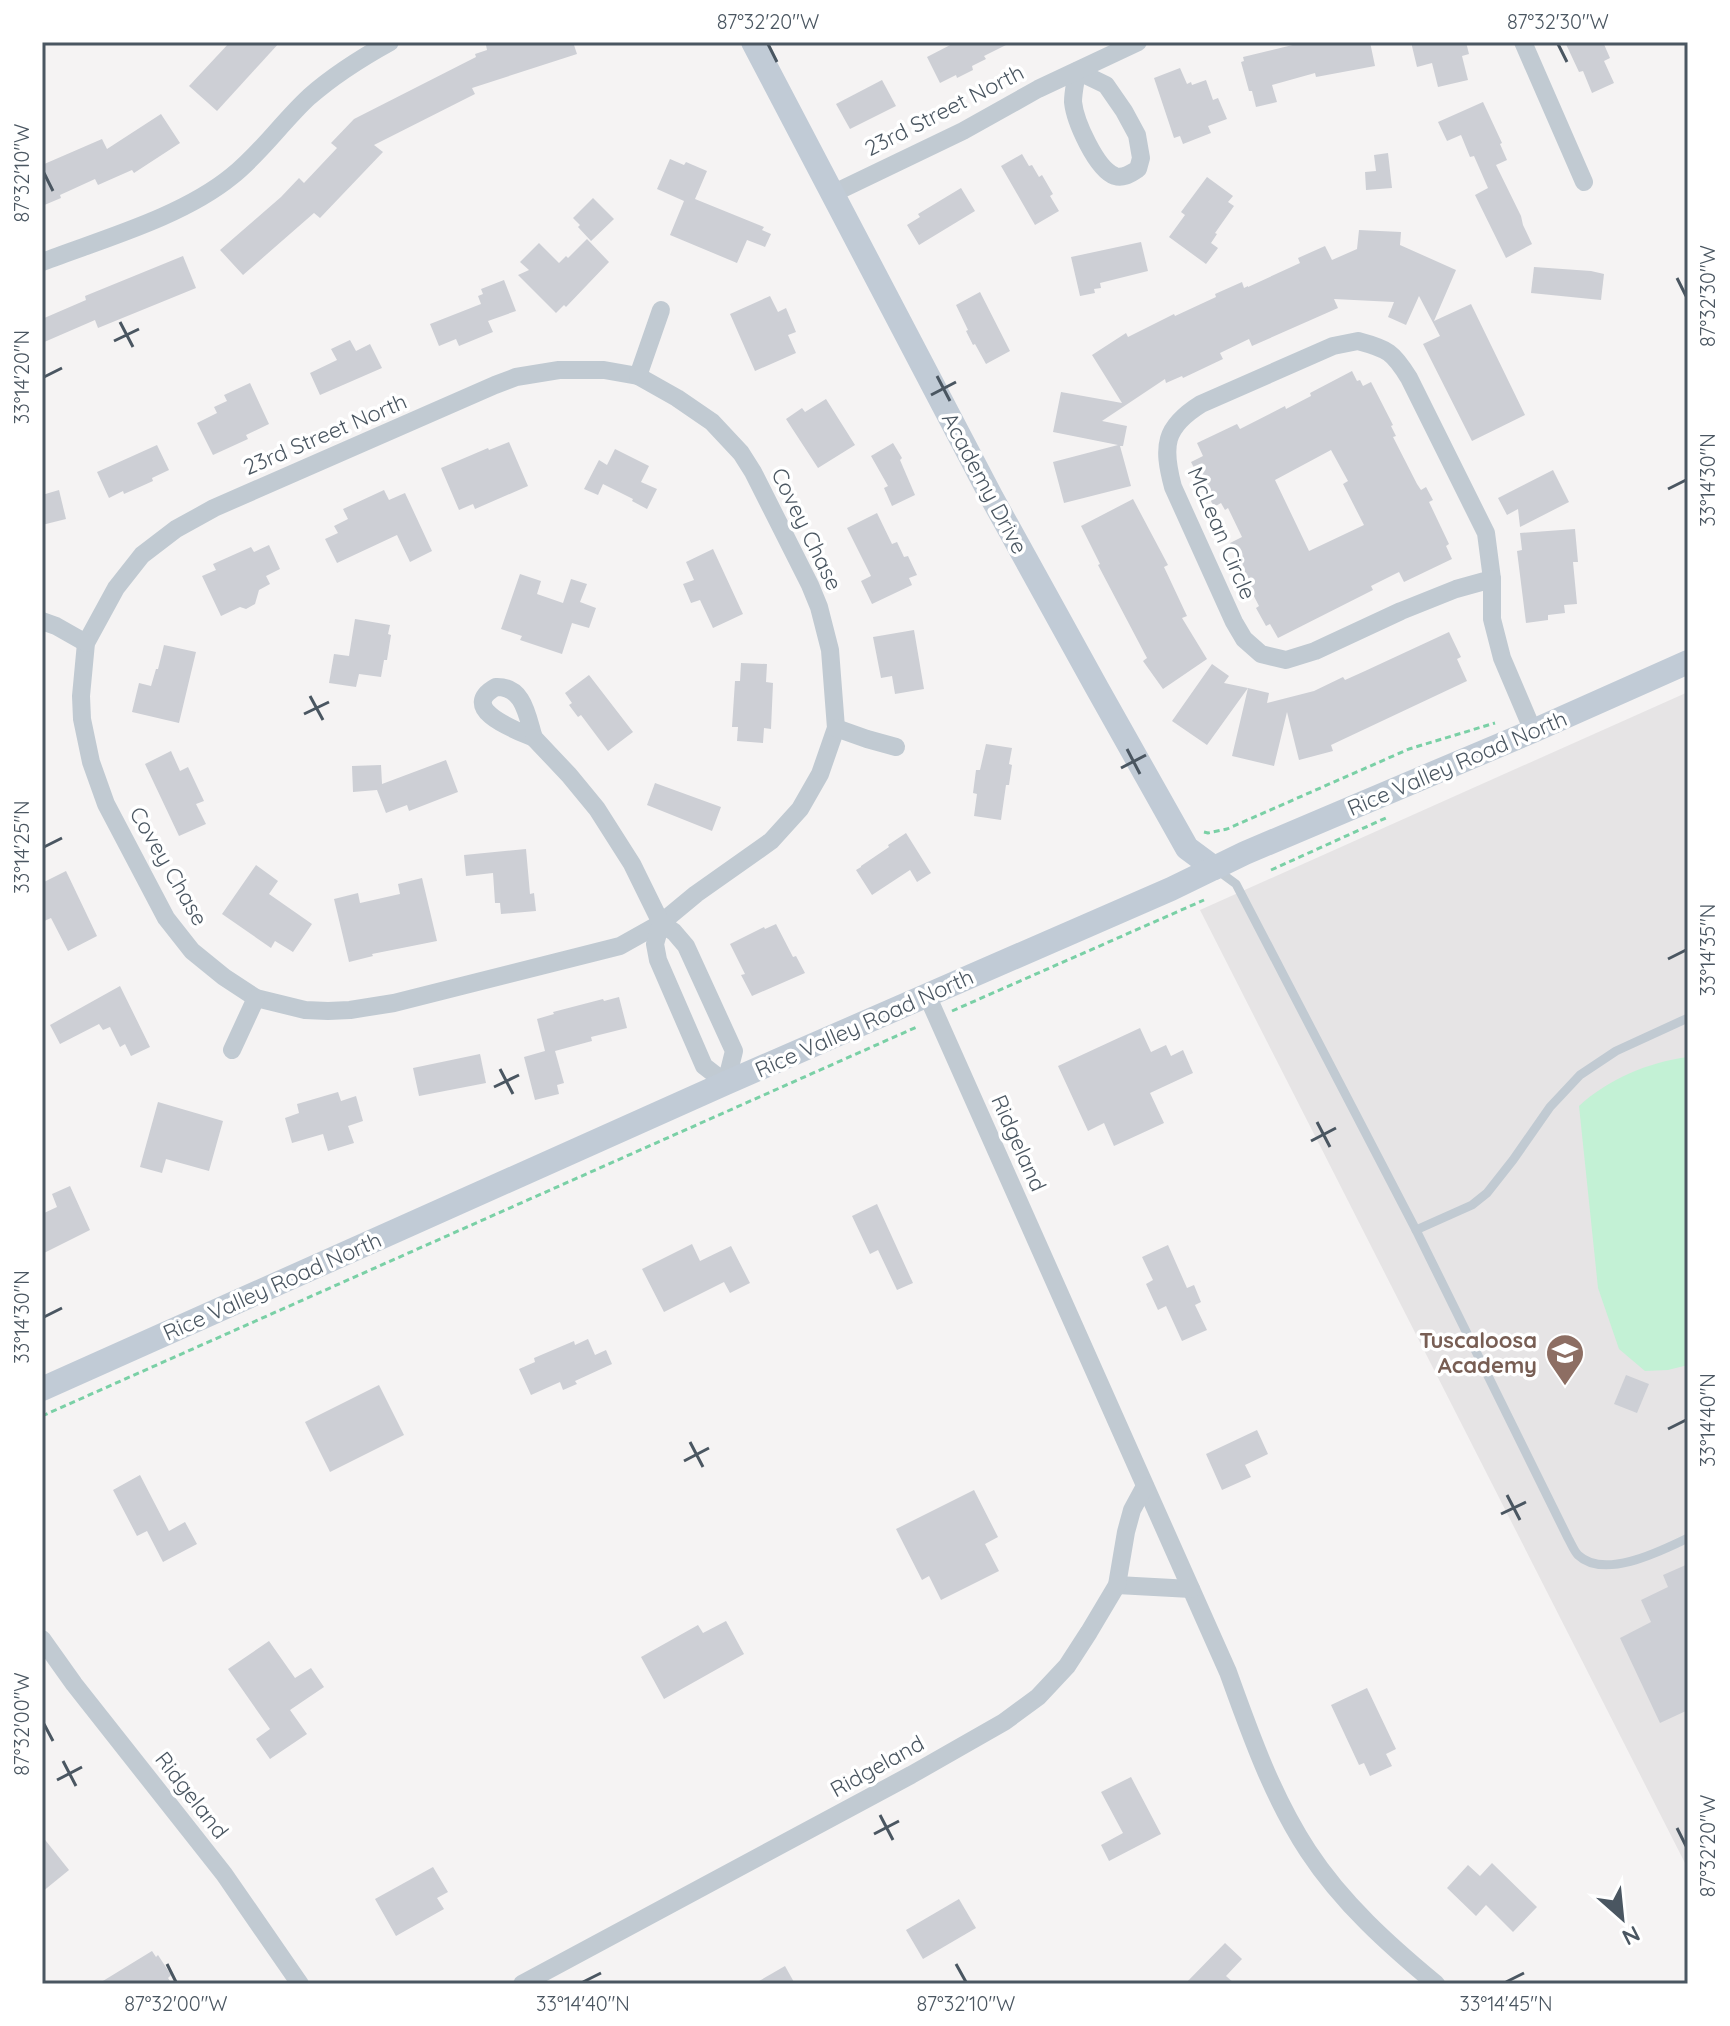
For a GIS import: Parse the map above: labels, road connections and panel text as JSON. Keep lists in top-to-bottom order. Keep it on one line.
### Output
{"streets":{"street":["23rd Street North","Academy Drive","Covey Chase","McLean Circle","Rice Valley Road North","Ridgeland"]},"crossings":[["23rd Street North","Academy Drive"],["23rd Street North","Covey Chase"],["Academy Drive","Rice Valley Road North"],["McLean Circle","Rice Valley Road North"],["Rice Valley Road North","Ridgeland"]],"places":{"school or university":["Tuscaloosa Academy"]},"north":"bottom right","coordinates":["87°32'20\"W","87°32'30\"W","87°32'10\"W","33°14'20\"N","33°14'30\"N","33°14'25\"N","33°14'35\"N","33°14'40\"N","87°32'00\"W","33°14'45\"N"]}
